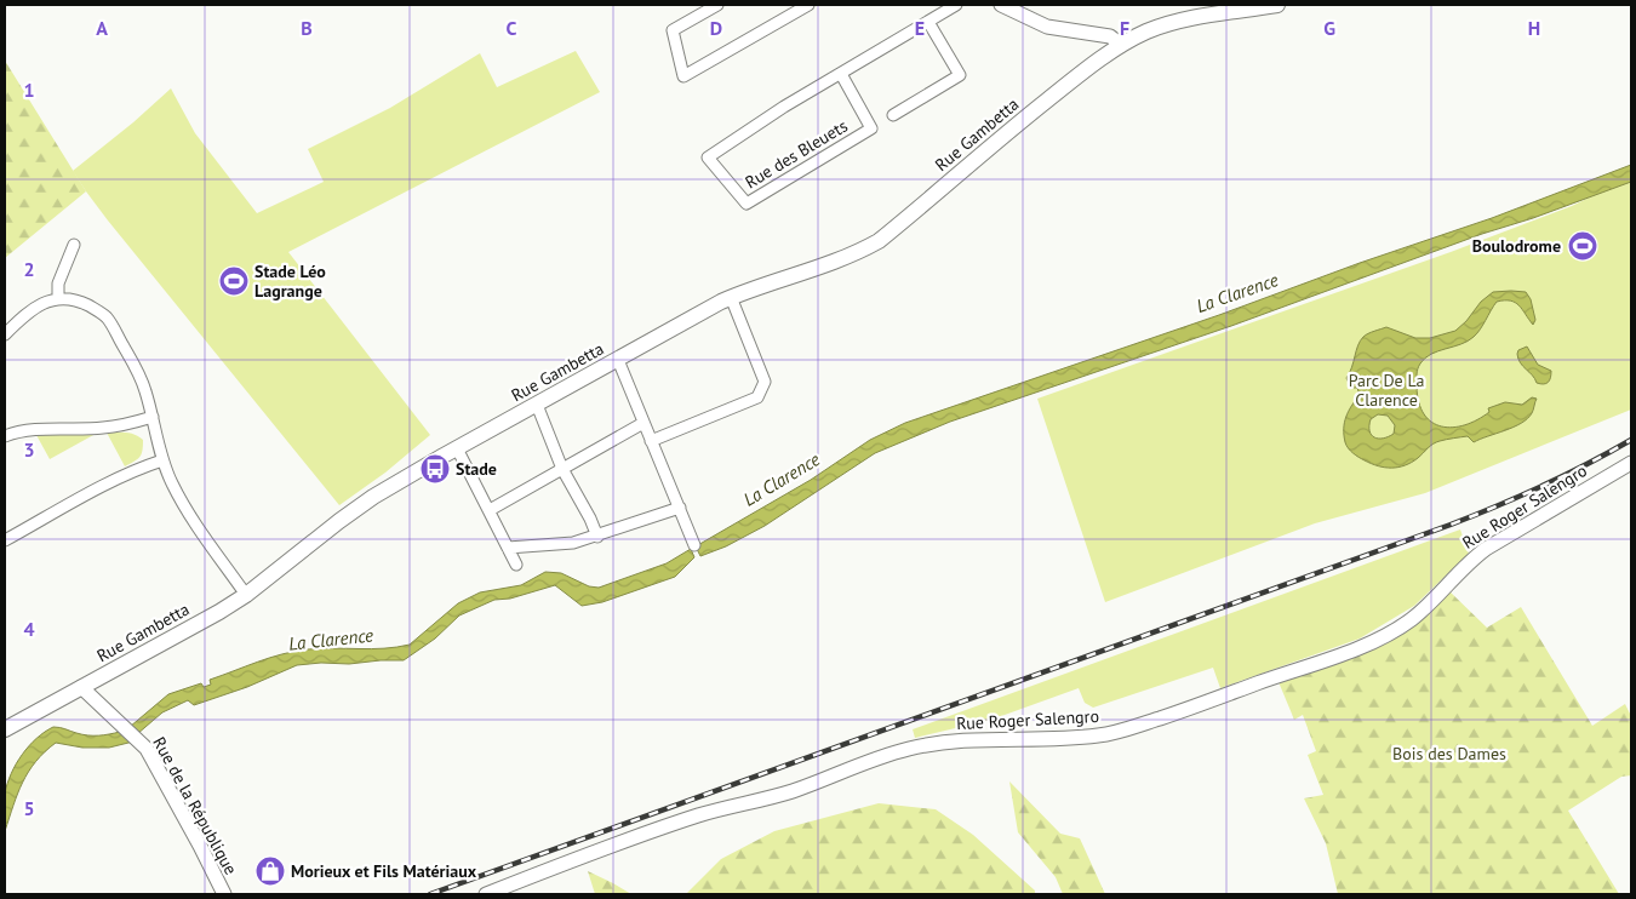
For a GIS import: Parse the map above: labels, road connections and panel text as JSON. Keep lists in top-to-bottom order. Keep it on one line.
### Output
{"streets":{"main road":["Rue Gambetta"],"street":["Rue des Bleuets","Rue Roger Salengro","Rue de la République"]},"crossings":[["Rue Gambetta","Rue de la République"]],"water":["La Clarence"],"parks":["Parc De La Clarence","Bois des Dames"],"places":{"sports":["Boulodrome","Stade Léo Lagrange"],"bus stop":["Stade"],"shop":["Morieux et Fils Matériaux"]},"grid":{"columns":["A","B","C","D","E","F","G","H"],"rows":["1","2","3","4","5"]}}
